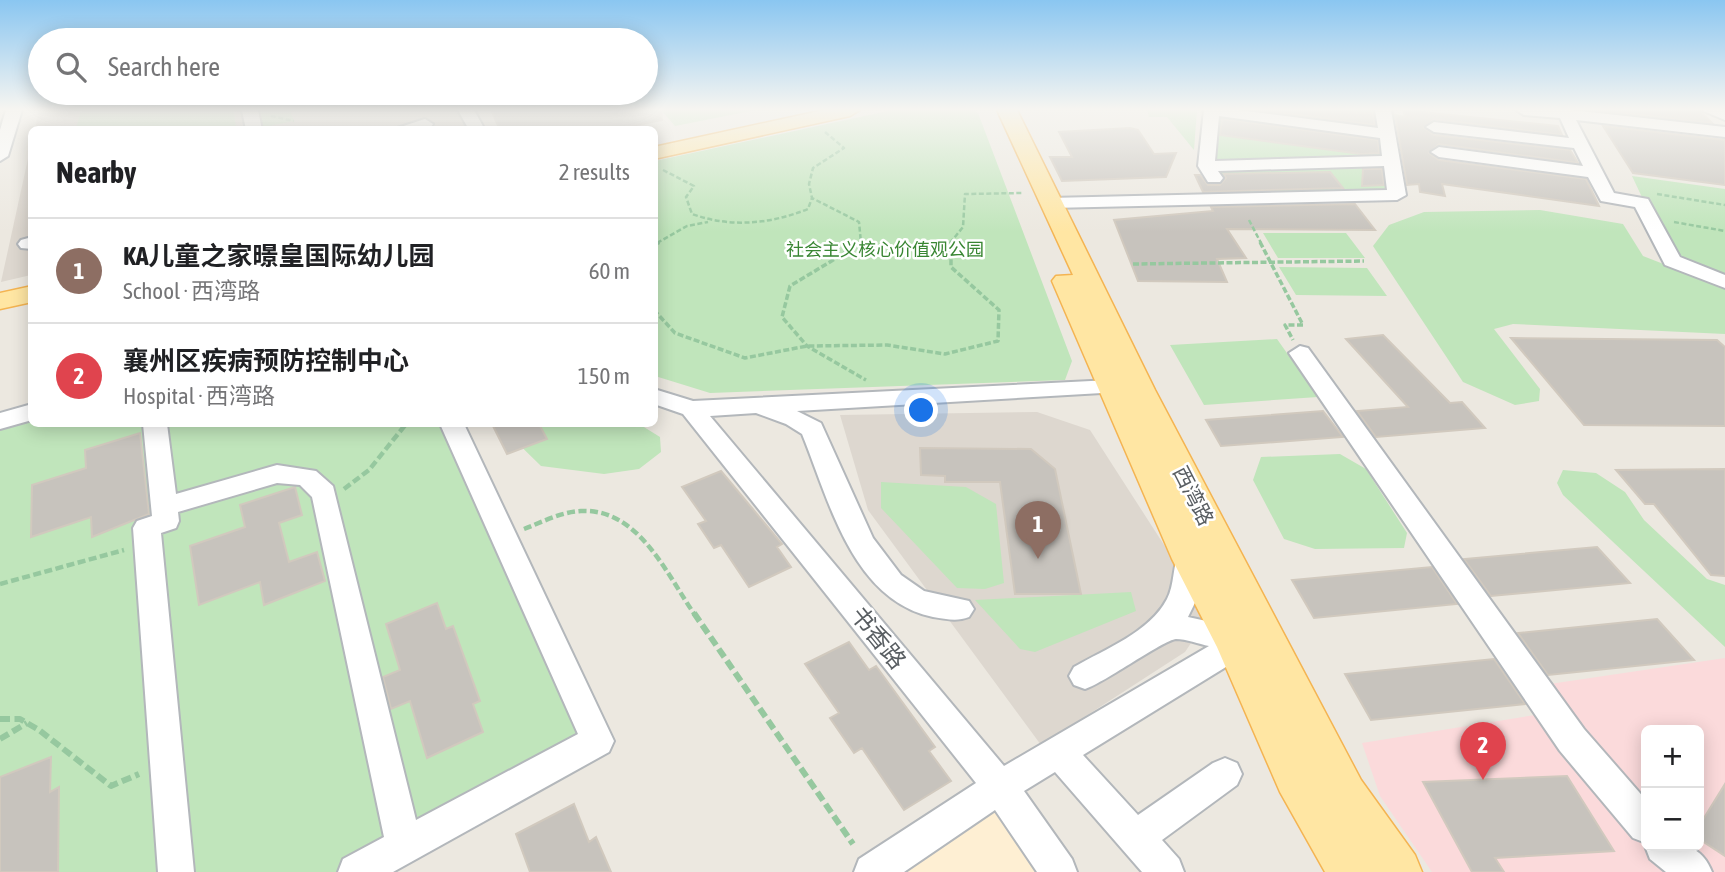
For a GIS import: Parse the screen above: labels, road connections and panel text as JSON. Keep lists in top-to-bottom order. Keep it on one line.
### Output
{"streets":{"main road":["西湾路"],"street":["书香路"]},"parks":["社会主义核心价值观公园"],"page":{"search":"Search here","heading":["Nearby","2 results"],"list":[{"mark":"1","name":"KA儿童之家暻皇国际幼儿园","note":"School · 西湾路","value":"60 m"},{"mark":"2","name":"襄州区疾病预防控制中心","note":"Hospital · 西湾路","value":"150 m"}],"pins":["1","2"],"map_buttons":["+","−"]}}
